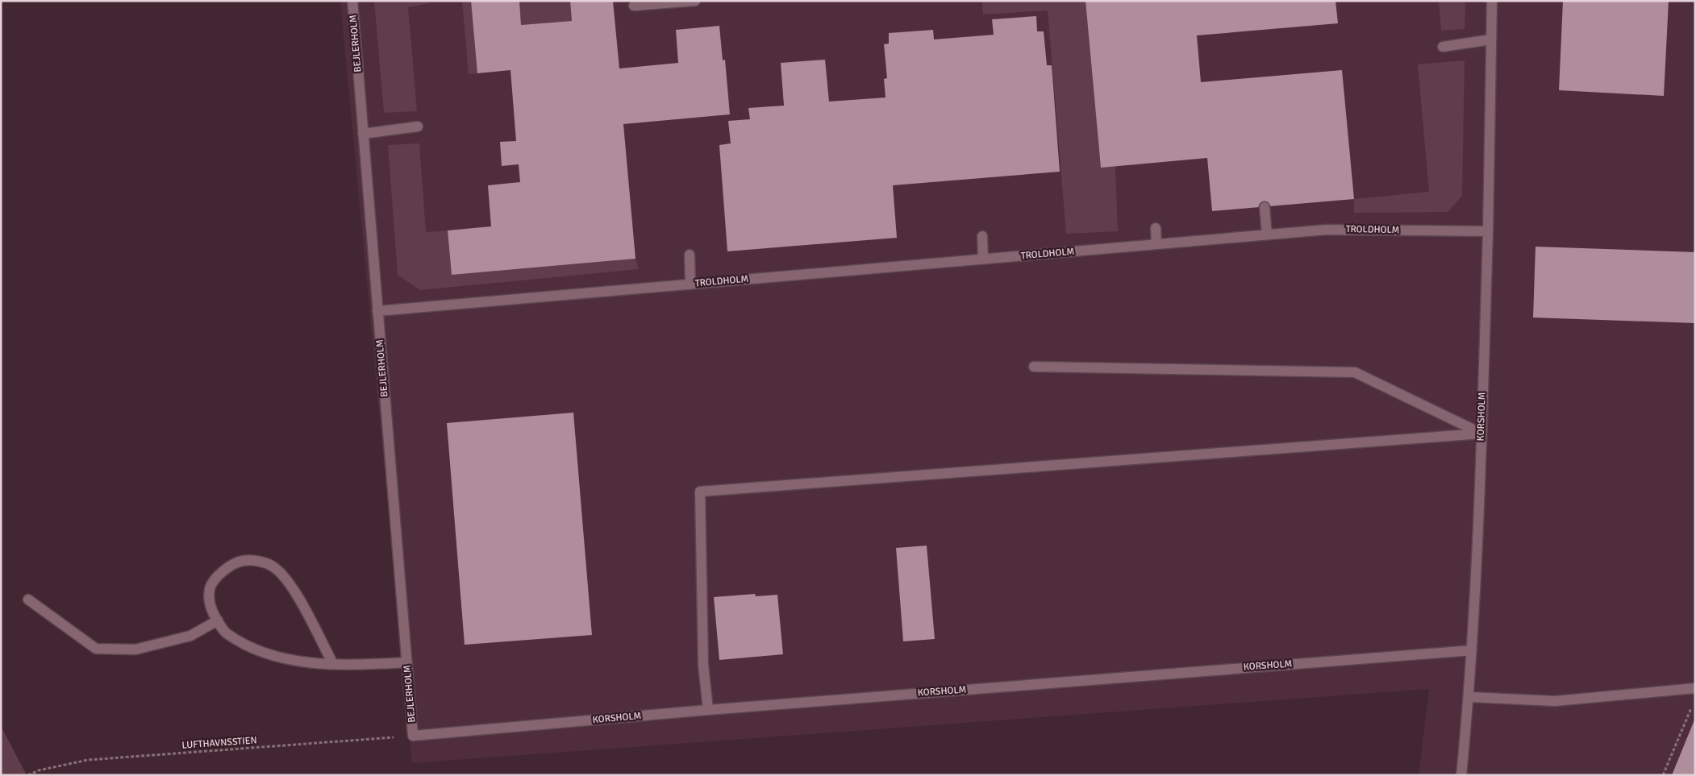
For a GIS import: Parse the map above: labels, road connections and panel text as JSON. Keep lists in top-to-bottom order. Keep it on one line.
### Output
{"streets":{"street":["BEJLERHOLM","TROLDHOLM","KORSHOLM"],"path":["LUFTHAVNSSTIEN"]},"crossings":[["BEJLERHOLM","TROLDHOLM"],["BEJLERHOLM","KORSHOLM"],["BEJLERHOLM","LUFTHAVNSSTIEN"],["TROLDHOLM","KORSHOLM"],["KORSHOLM","LUFTHAVNSSTIEN"]]}
